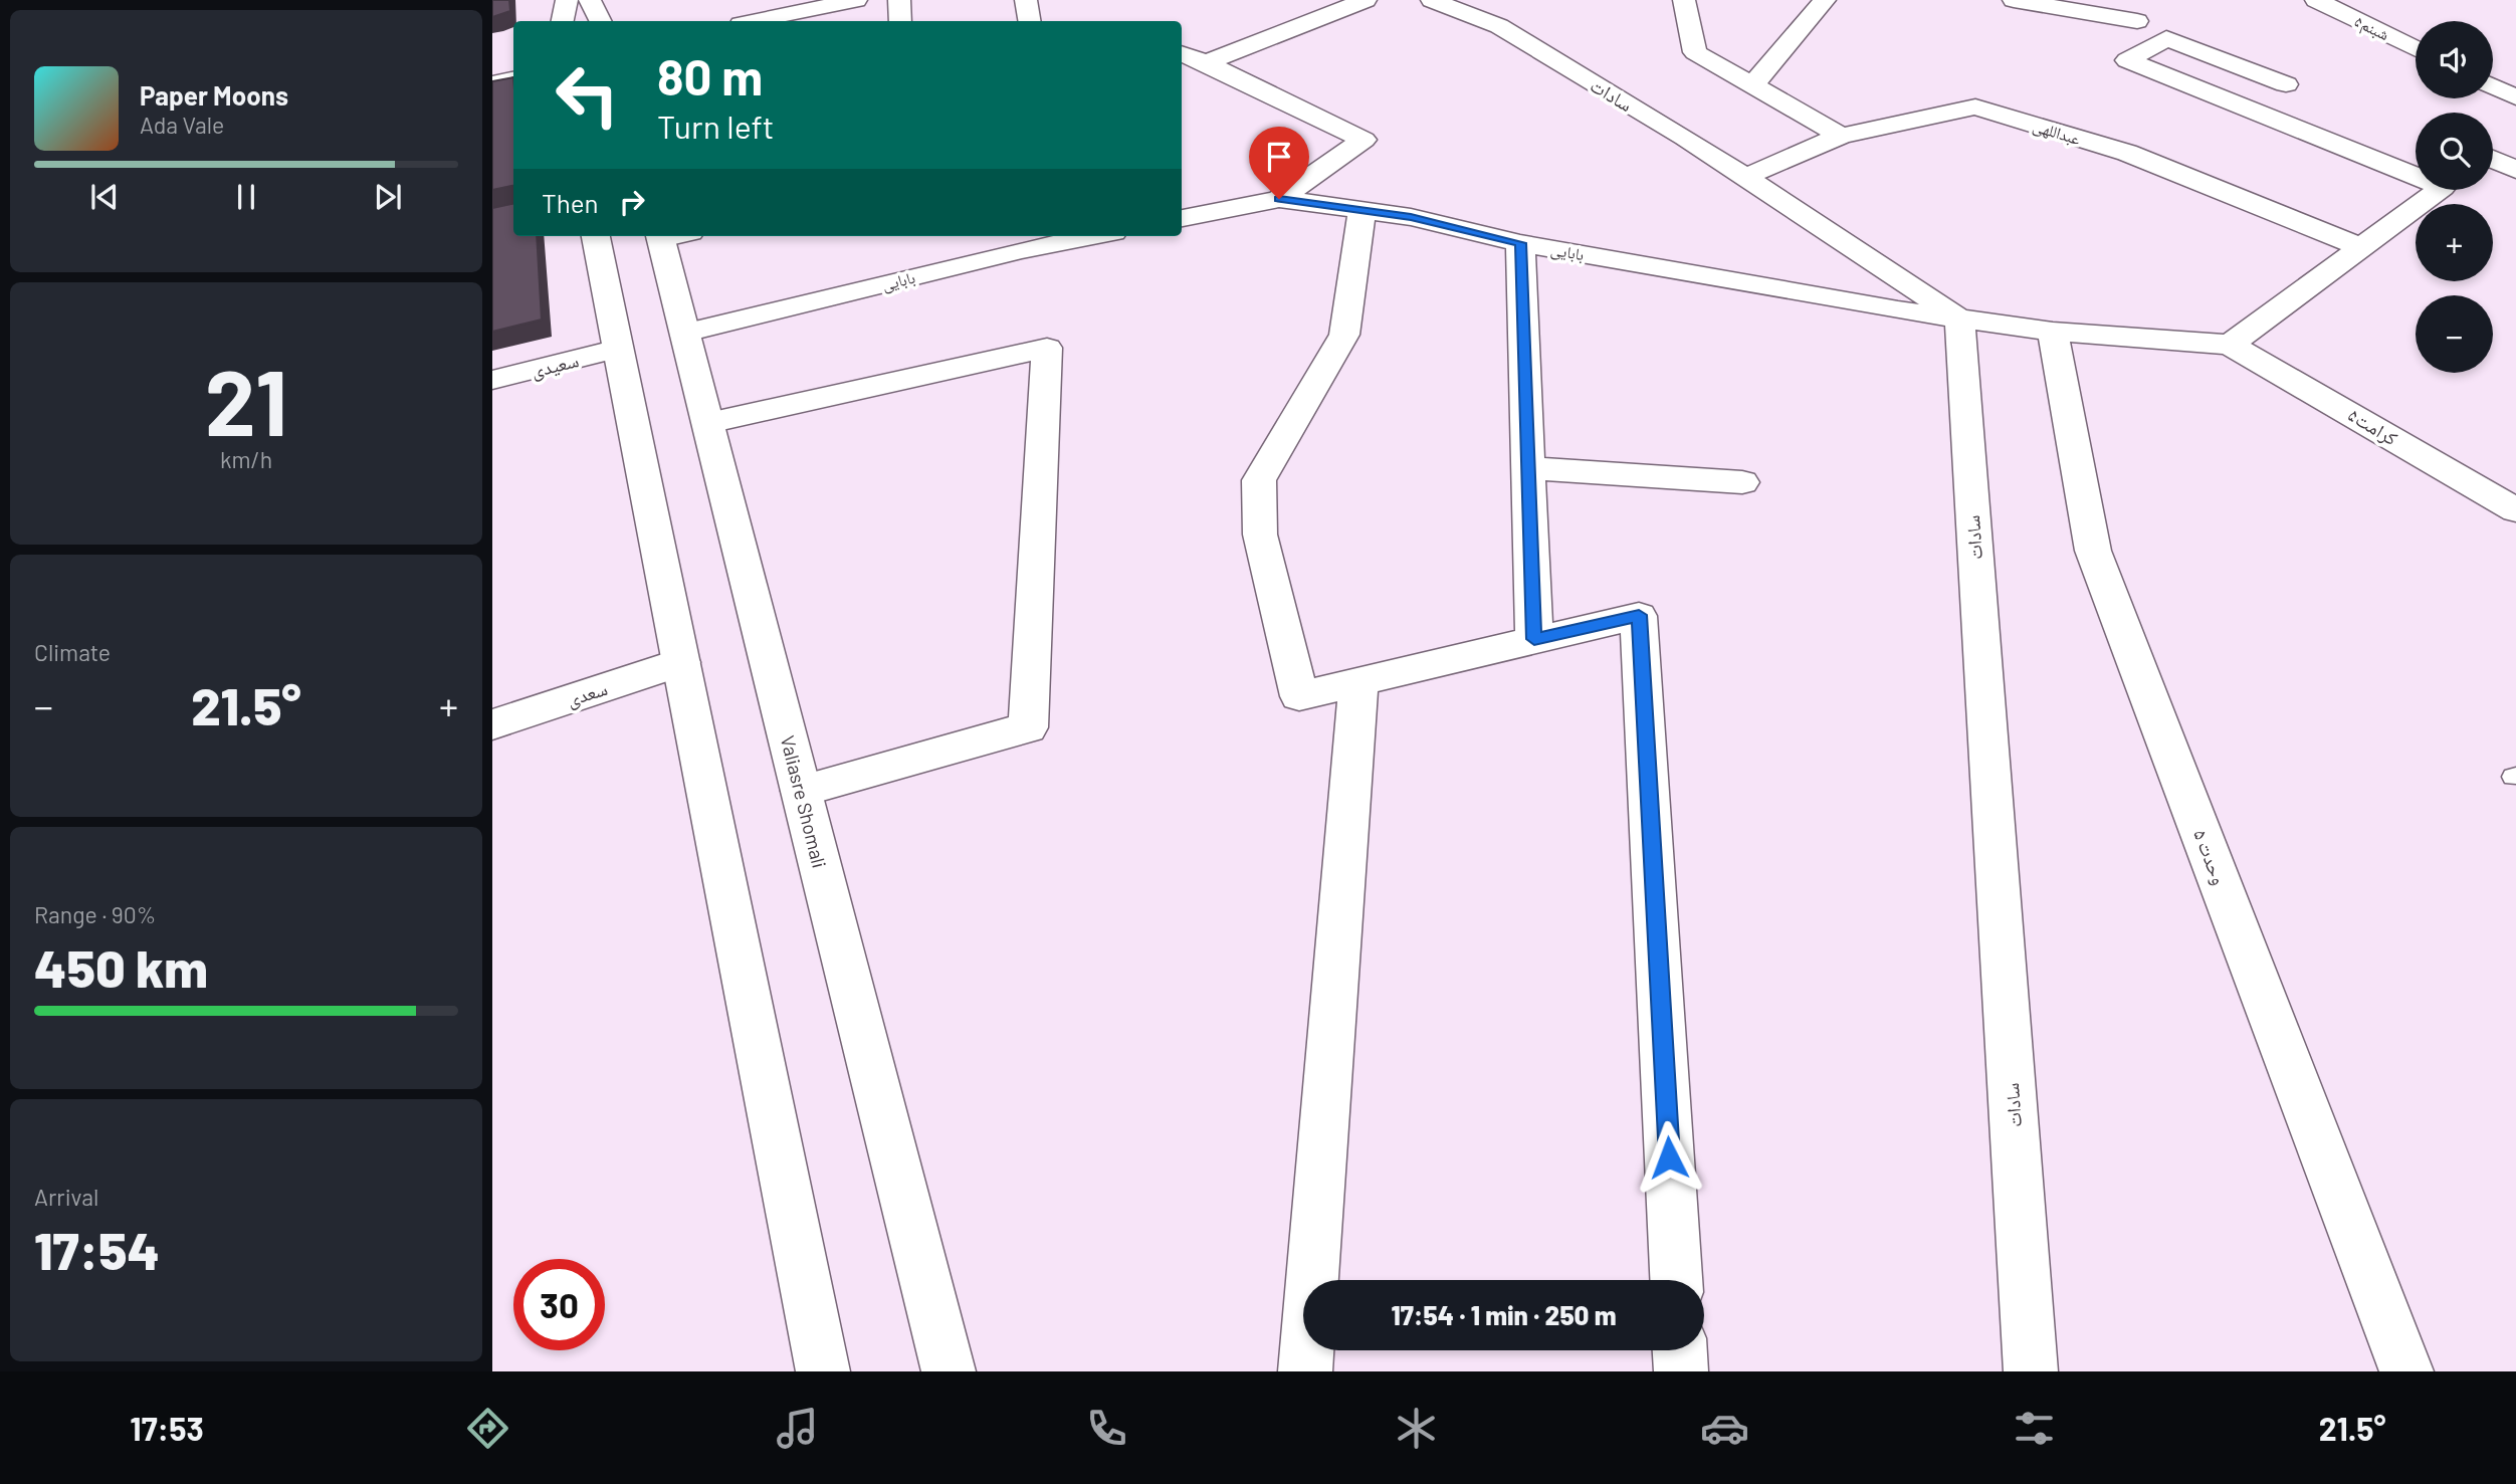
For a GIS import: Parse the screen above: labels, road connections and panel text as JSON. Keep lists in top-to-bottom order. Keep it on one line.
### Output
{"streets":{"street":["شبنم۵","سادات","عبداللهی","بابایی","سعیدی","کرامت۵","سعدی","Valiasre Shomali","وحدت ۵"]},"crossings":[["سادات","عبداللهی"],["سادات","بابایی"],["بابایی","کرامت۵"],["بابایی","Valiasre Shomali"],["بابایی","وحدت ۵"]],"page":{"map_buttons":["+","−"],"turn":["80 m","Turn left"],"song":["Paper Moons","Ada Vale"],"then":"Then","tile":[["21","km/h"],"Climate",["Range · 90%","450 km"],["Arrival","17:54"]],"heat":["−","21.5°","+"],"limit":"30","trip":"17:54 · 1 min · 250 m","tabs":["17:53","21.5°"]}}
